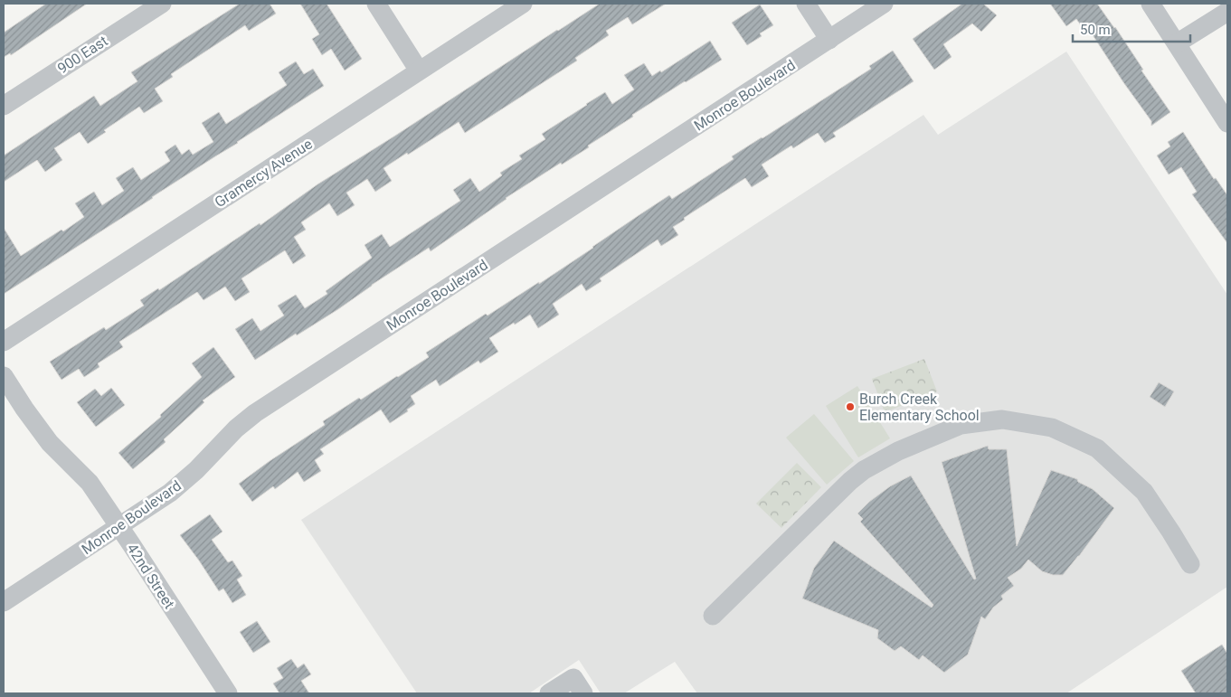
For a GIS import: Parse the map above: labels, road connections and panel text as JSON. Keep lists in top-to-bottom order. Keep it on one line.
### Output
{"streets":{"street":["900 East","Monroe Boulevard","Gramercy Avenue","42nd Street"]},"crossings":[["Monroe Boulevard","42nd Street"]],"places":["Burch Creek Elementary School"],"scale_bar":"50 m"}
